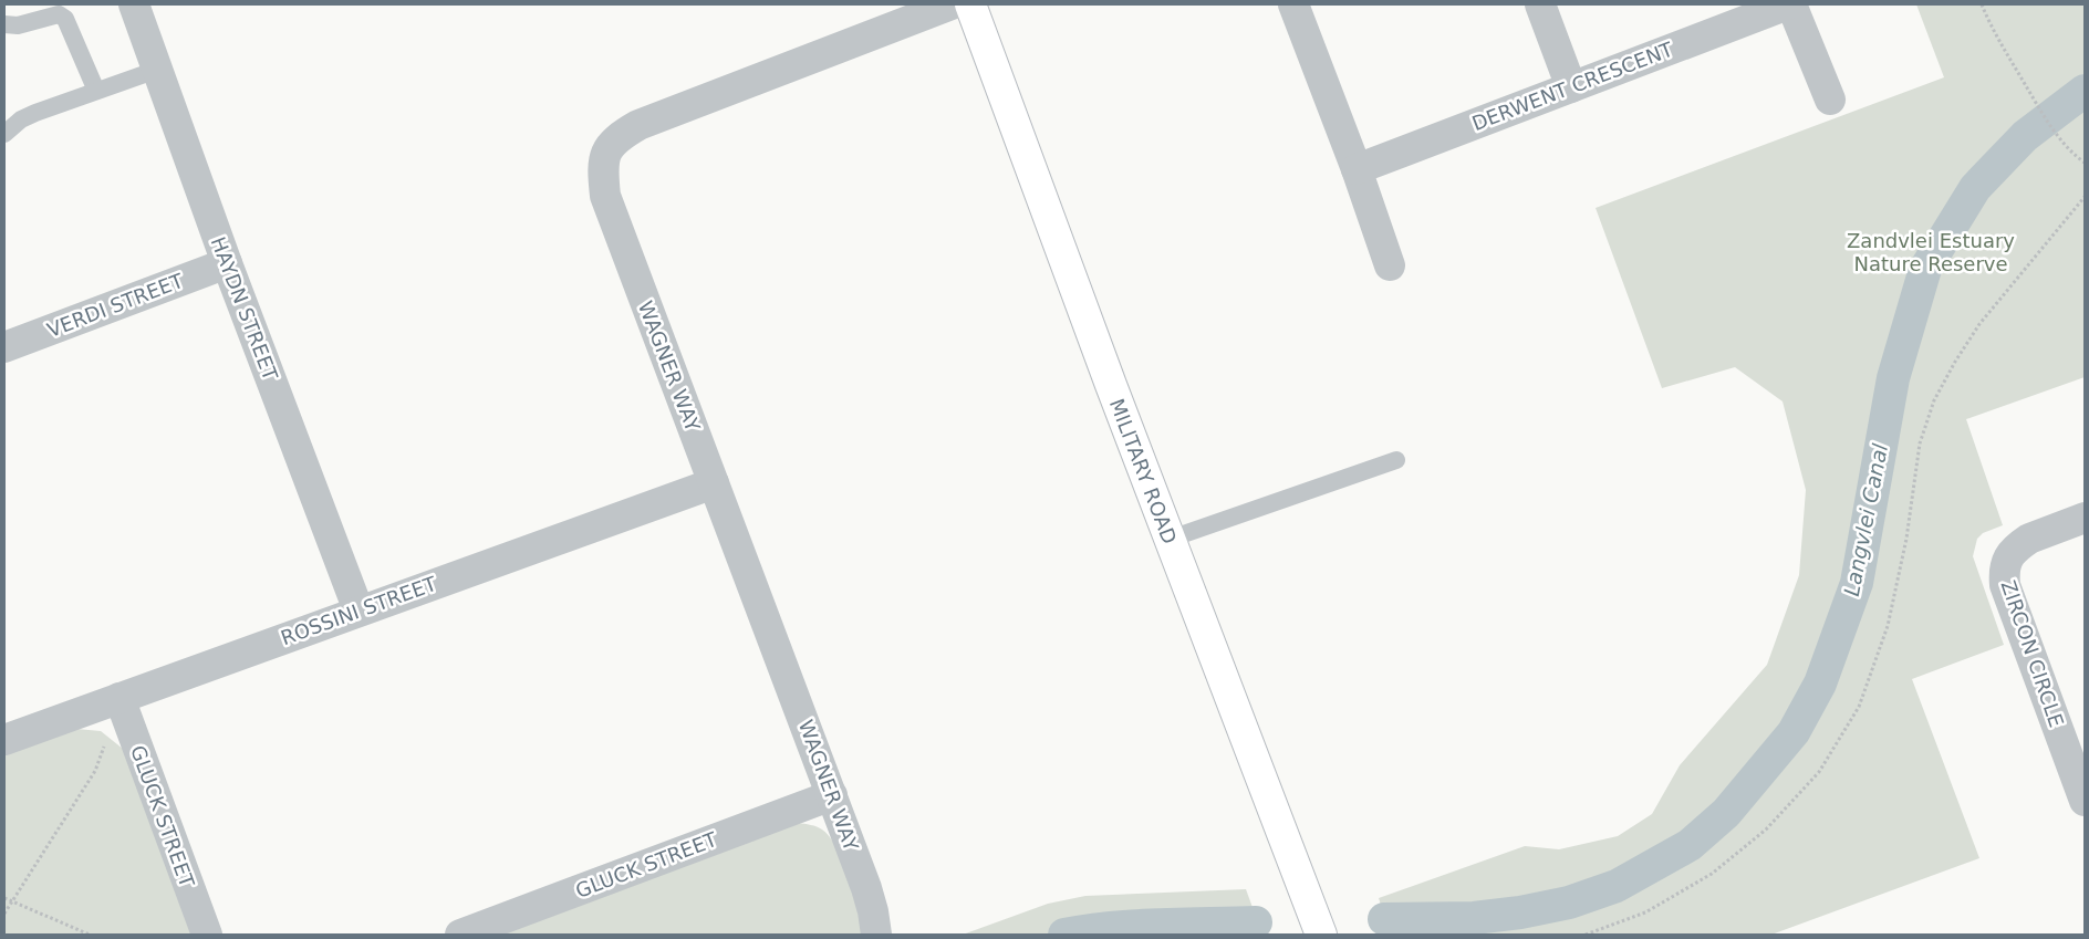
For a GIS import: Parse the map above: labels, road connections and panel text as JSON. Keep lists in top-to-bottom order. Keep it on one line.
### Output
{"streets":{"main road":["MILITARY ROAD"],"street":["DERWENT CRESCENT","VERDI STREET","HAYDN STREET","WAGNER WAY","ROSSINI STREET","ZIRCON CIRCLE","GLUCK STREET"]},"crossings":[["VERDI STREET","HAYDN STREET"],["HAYDN STREET","ROSSINI STREET"],["WAGNER WAY","ROSSINI STREET"],["WAGNER WAY","GLUCK STREET"],["ROSSINI STREET","GLUCK STREET"]],"water":["Langvlei Canal"],"parks":["Zandvlei Estuary Nature Reserve"]}
